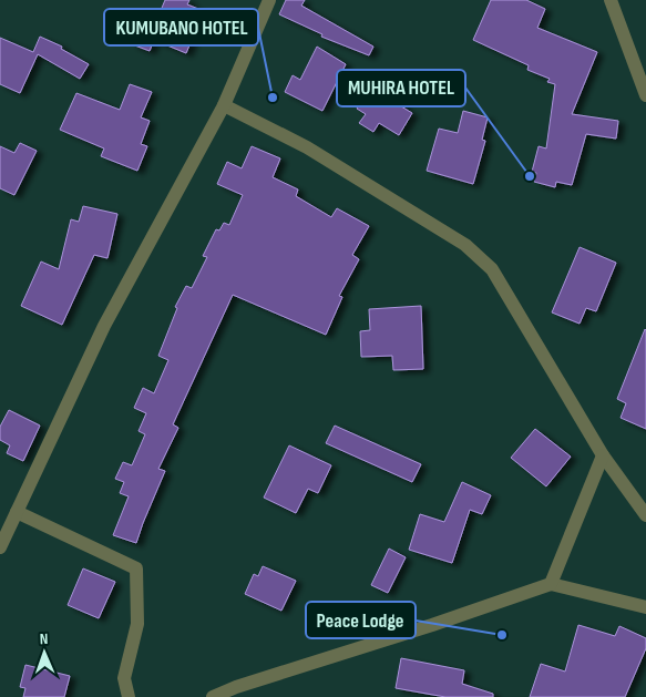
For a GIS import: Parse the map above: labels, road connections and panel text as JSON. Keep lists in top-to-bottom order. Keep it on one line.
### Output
{"places":["KUMUBANO HOTEL","MUHIRA HOTEL","Peace Lodge"],"north":"top"}
